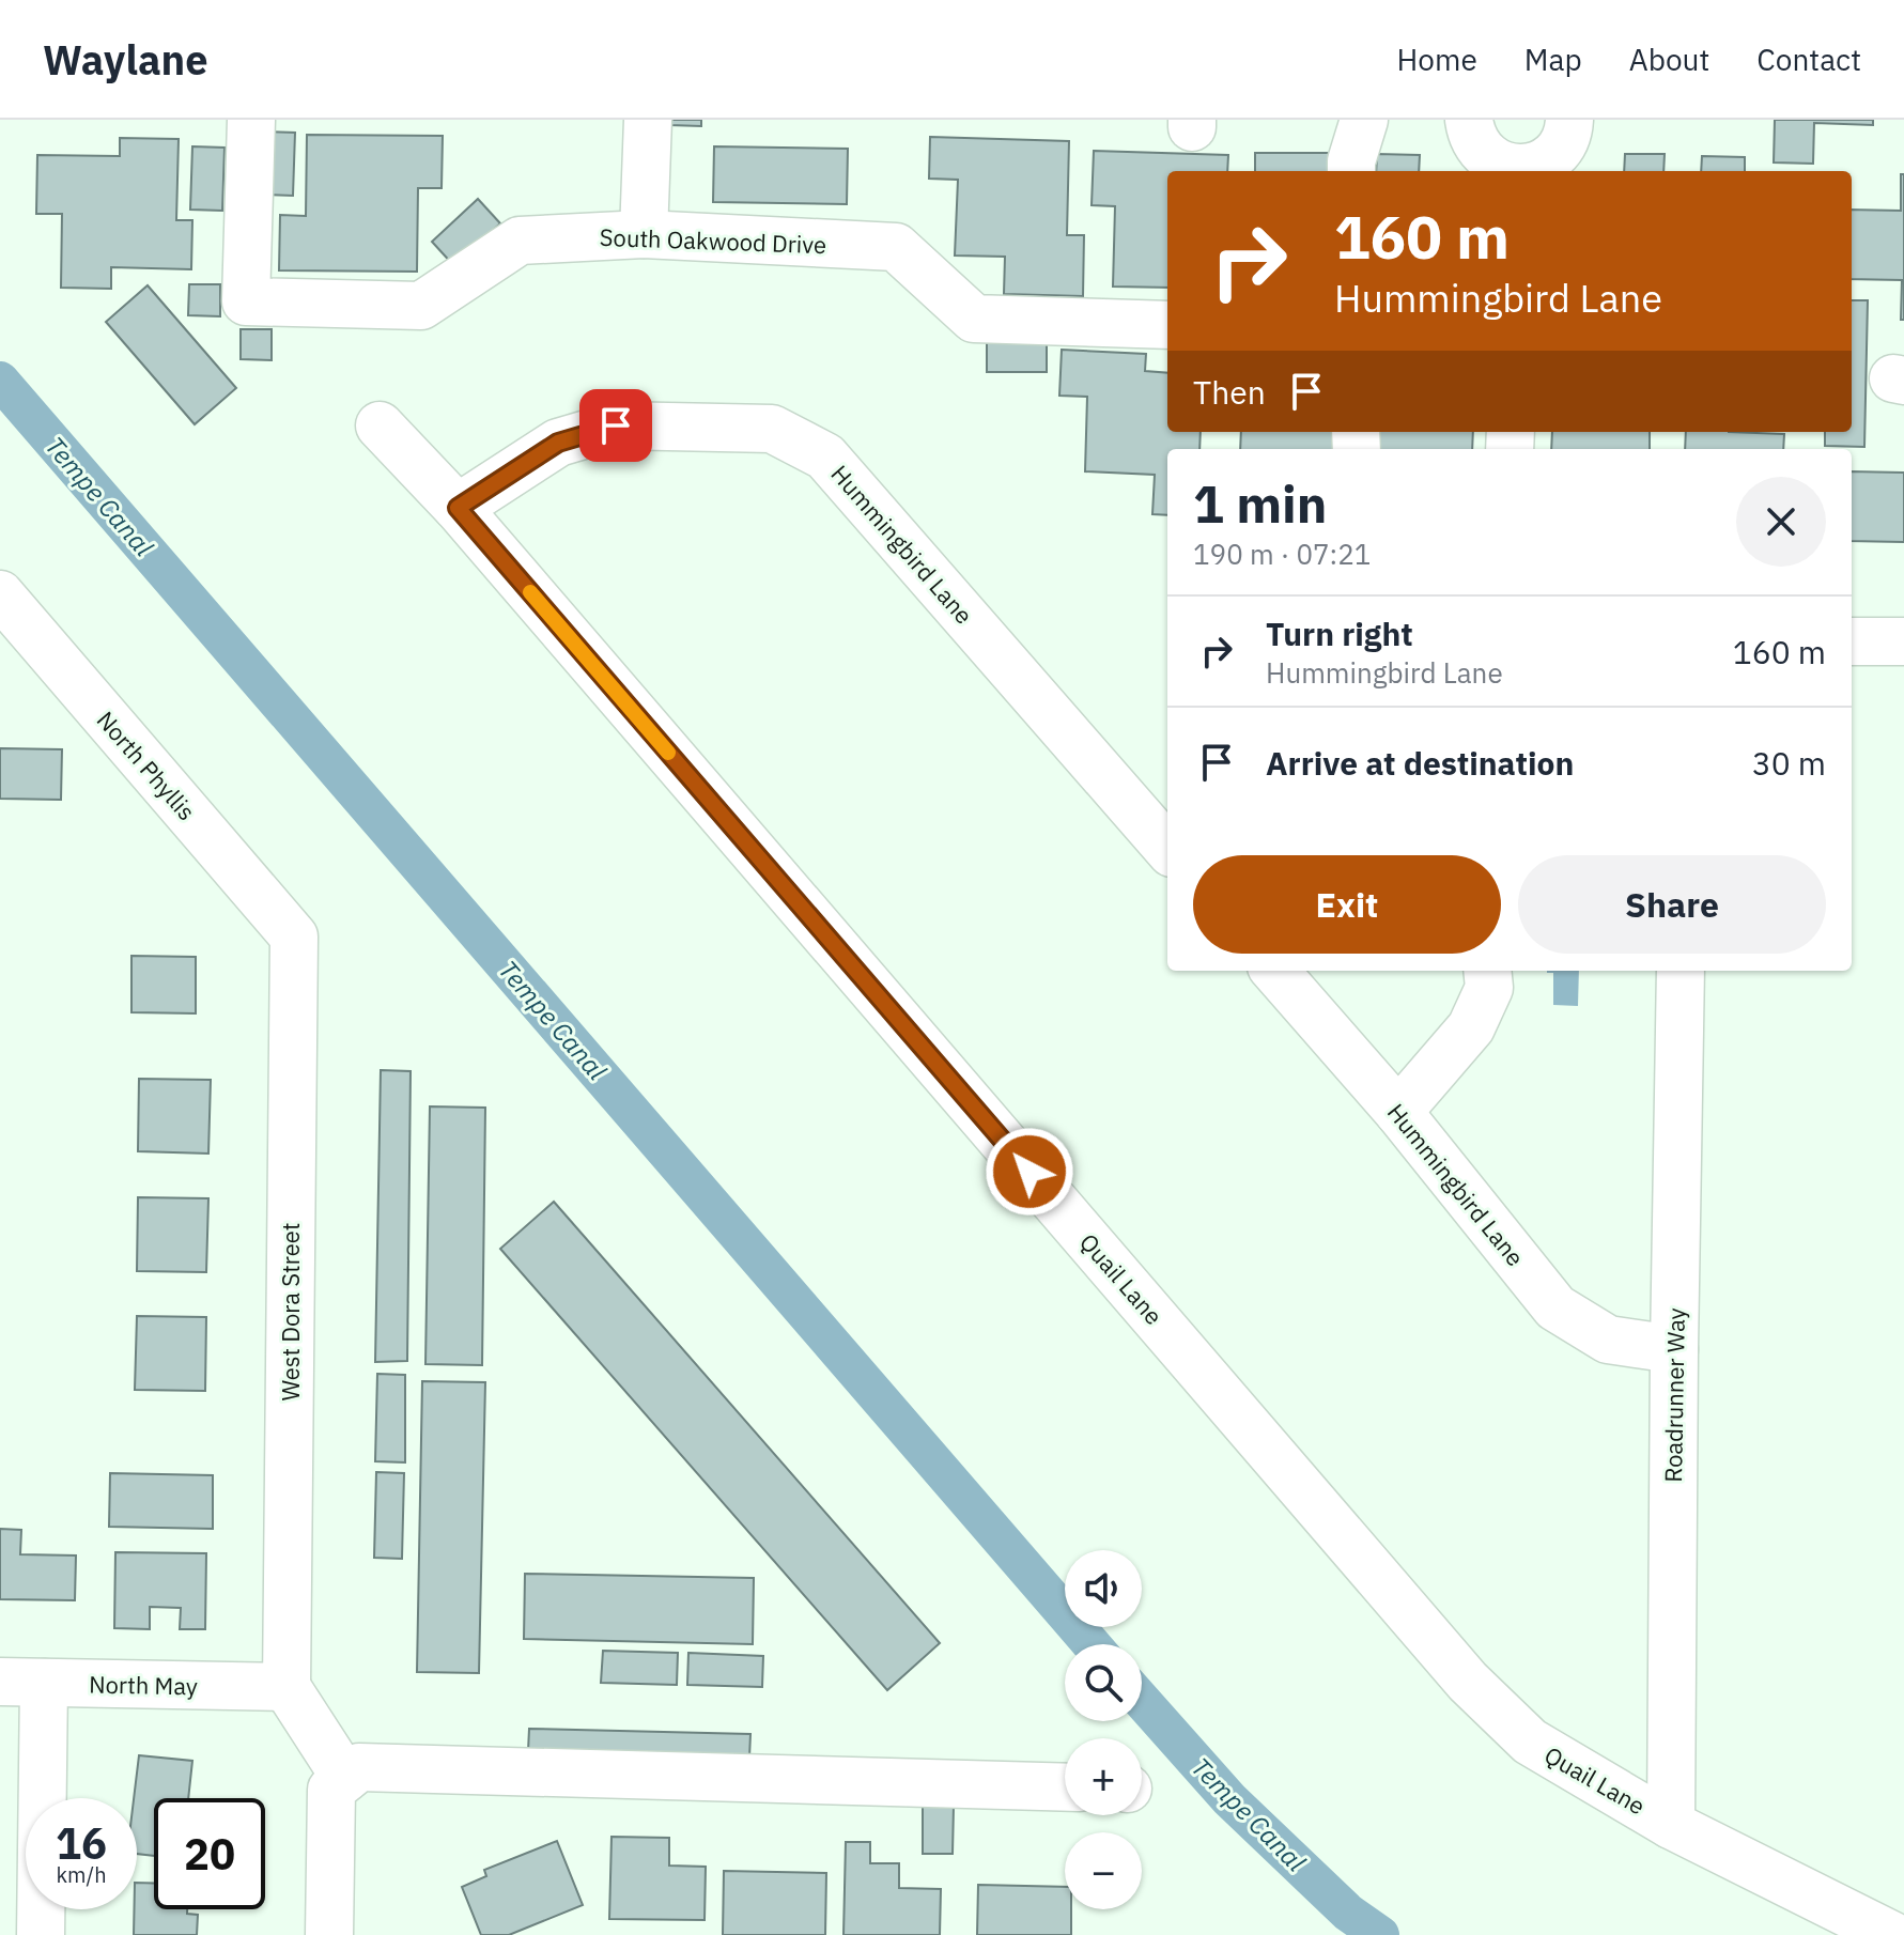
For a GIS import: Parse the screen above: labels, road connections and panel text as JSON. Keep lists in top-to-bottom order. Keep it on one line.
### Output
{"streets":{"street":["South Oakwood Drive","Hummingbird Lane","North Phyllis","Quail Lane","West Dora Street","Roadrunner Way","North May"]},"crossings":[["Hummingbird Lane","Quail Lane"],["Hummingbird Lane","Roadrunner Way"],["North Phyllis","West Dora Street"],["Quail Lane","Roadrunner Way"],["West Dora Street","North May"]],"water":["Tempe Canal"],"page":{"header":"Waylane","nav":["Home","Map","About","Contact"],"turn":["160 m","Hummingbird Lane"],"then":"Then","heading":["1 min","190 m · 07:21"],"list":[{"name":"Turn right","note":"Hummingbird Lane","value":"160 m"},{"name":"Arrive at destination","value":"30 m"}],"buttons":["Exit","Share"],"map_buttons":["+","−"],"speed":"16 km/h","limit":"20"}}
